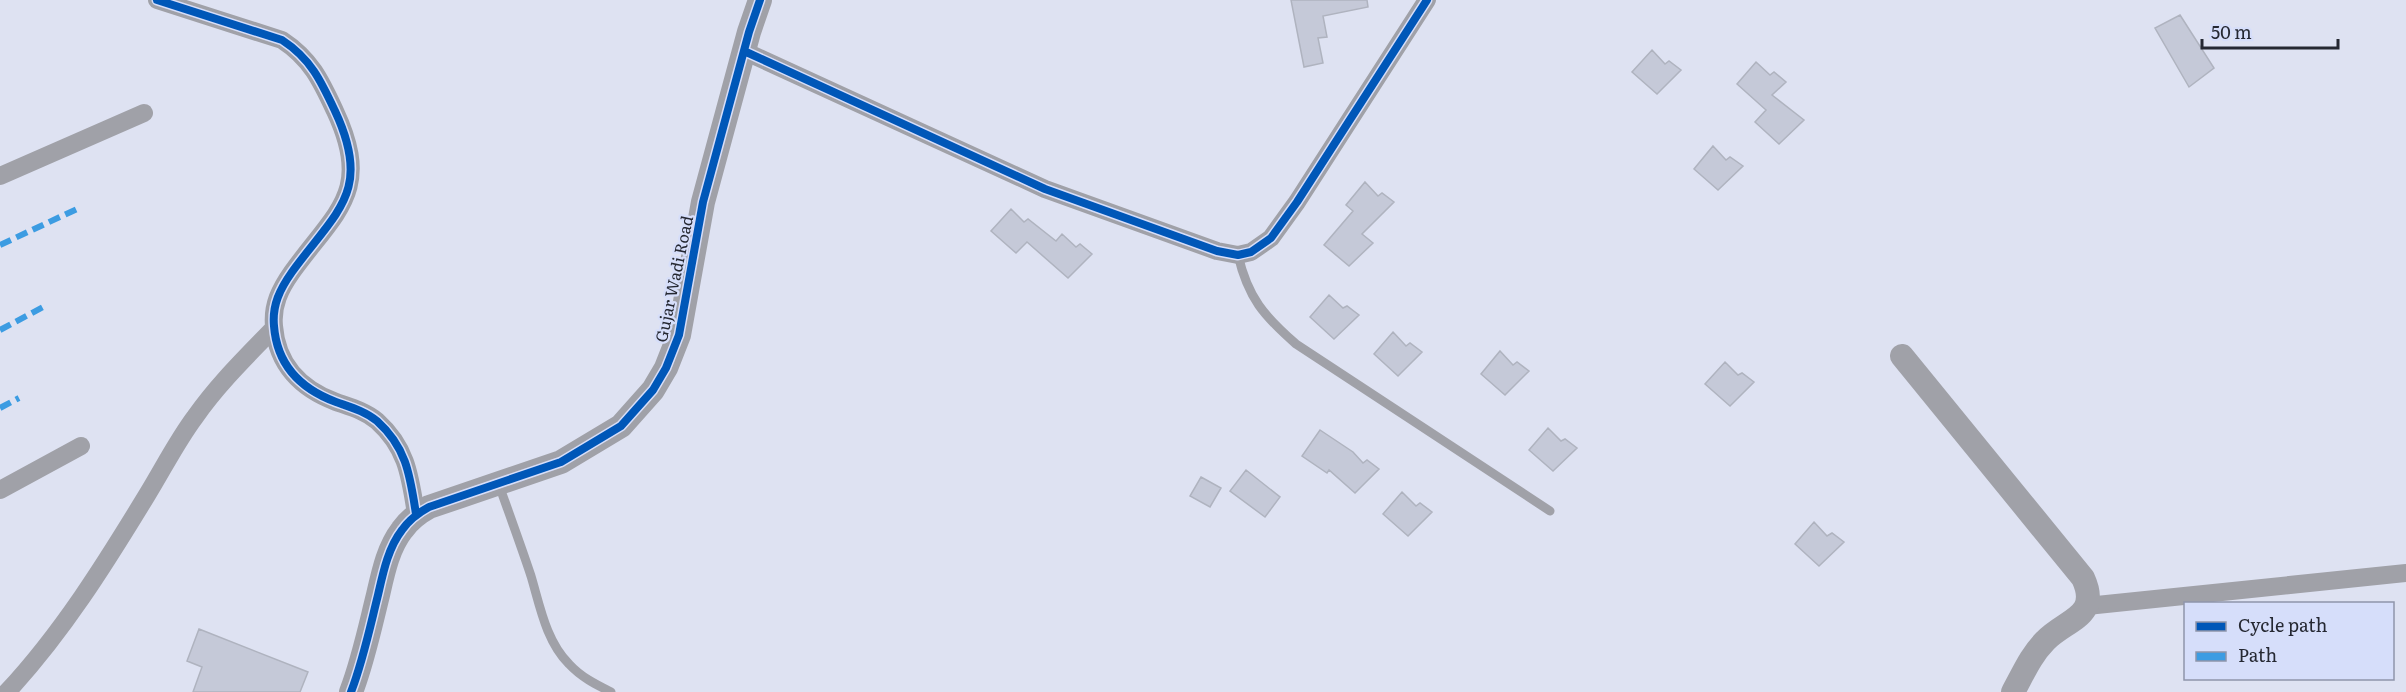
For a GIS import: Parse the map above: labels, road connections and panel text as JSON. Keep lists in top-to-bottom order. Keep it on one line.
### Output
{"streets":{"street":["Gujar Wadi Road"]},"legend":["Cycle path","Path"],"scale_bar":"50 m"}
